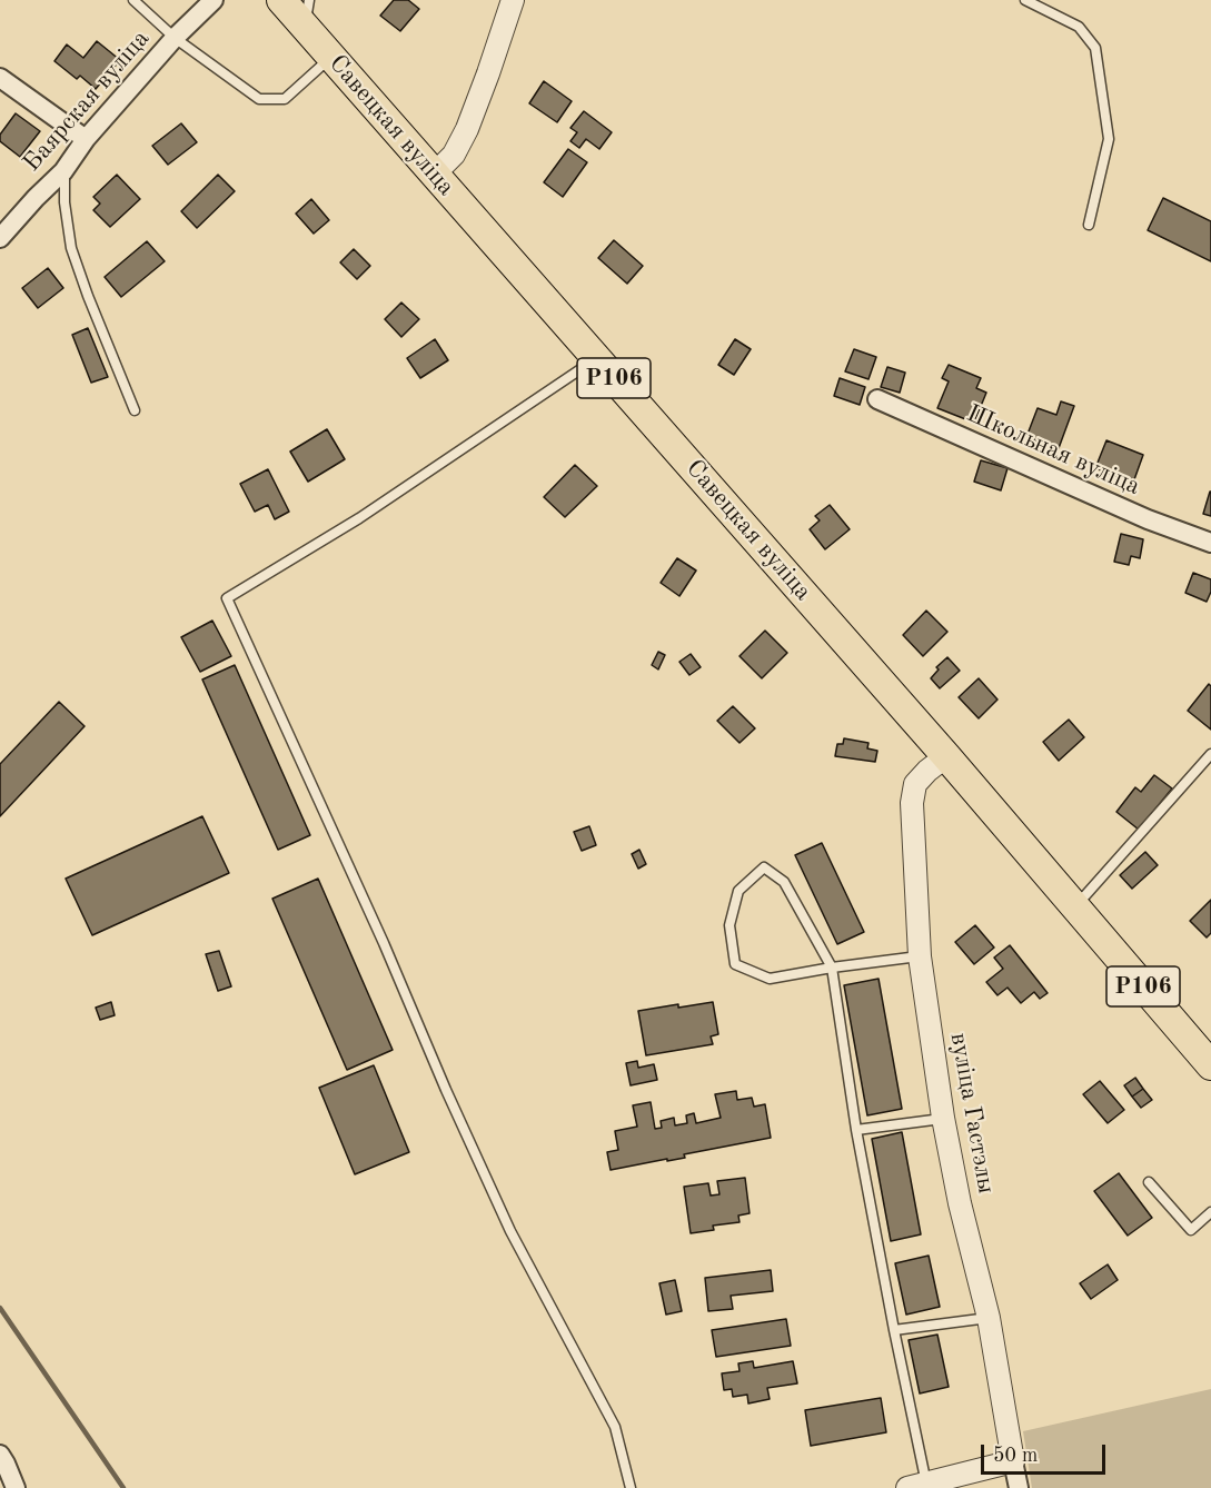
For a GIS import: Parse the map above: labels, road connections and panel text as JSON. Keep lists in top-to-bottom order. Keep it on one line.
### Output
{"streets":{"main road":["Савецкая вуліца","Р106"],"street":["Баярская вуліца","Школьная вуліца","вуліца Гастэлы"]},"crossings":[["Савецкая вуліца","вуліца Гастэлы"]],"scale_bar":"50 m"}
